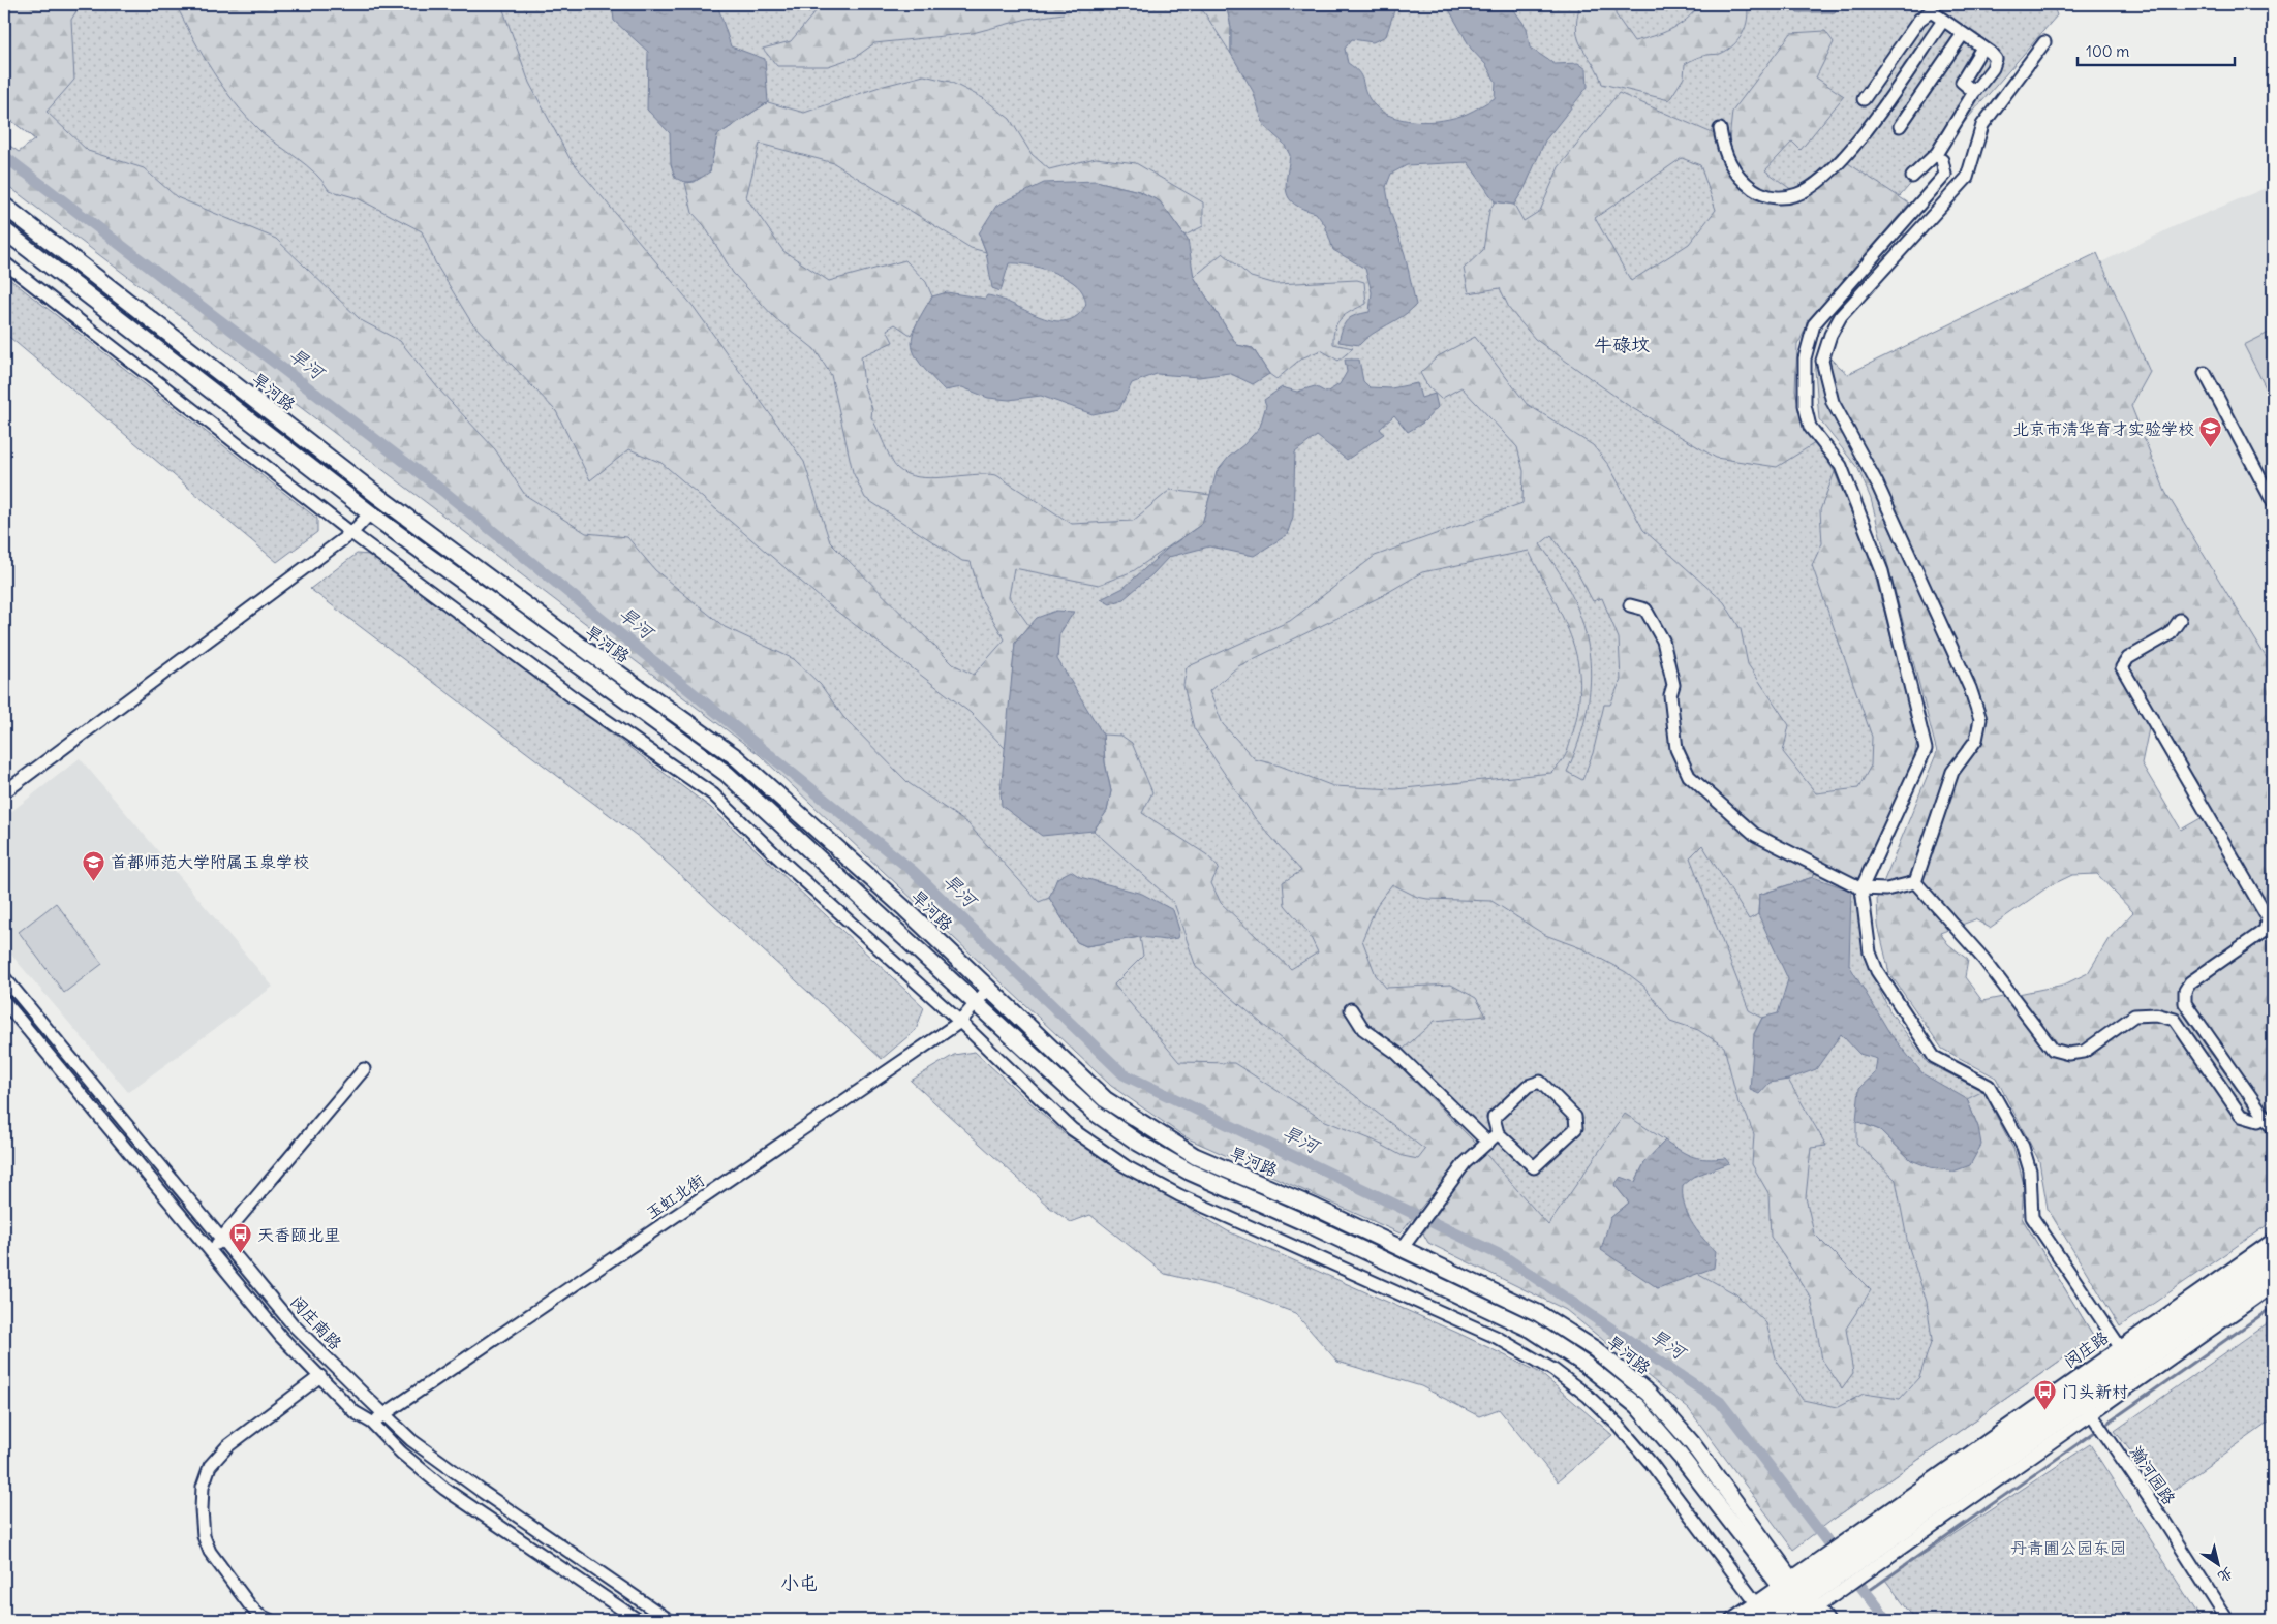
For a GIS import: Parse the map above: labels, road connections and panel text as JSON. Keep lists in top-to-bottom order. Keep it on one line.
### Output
{"streets":{"main road":["旱河路","闵庄路"],"street":["玉虹北街","闵庄南路","瀚河园路"]},"crossings":[["旱河路","玉虹北街"],["玉虹北街","闵庄南路"]],"districts":["牛碌坟","小屯"],"water":["旱河"],"parks":["丹青圃公园东园"],"places":{"school or university":["北京市清华育才实验学校","首都师范大学附属玉泉学校"],"bus stop":["天香颐北里","门头新村"]},"scale_bar":"100 m","north":"bottom right"}
